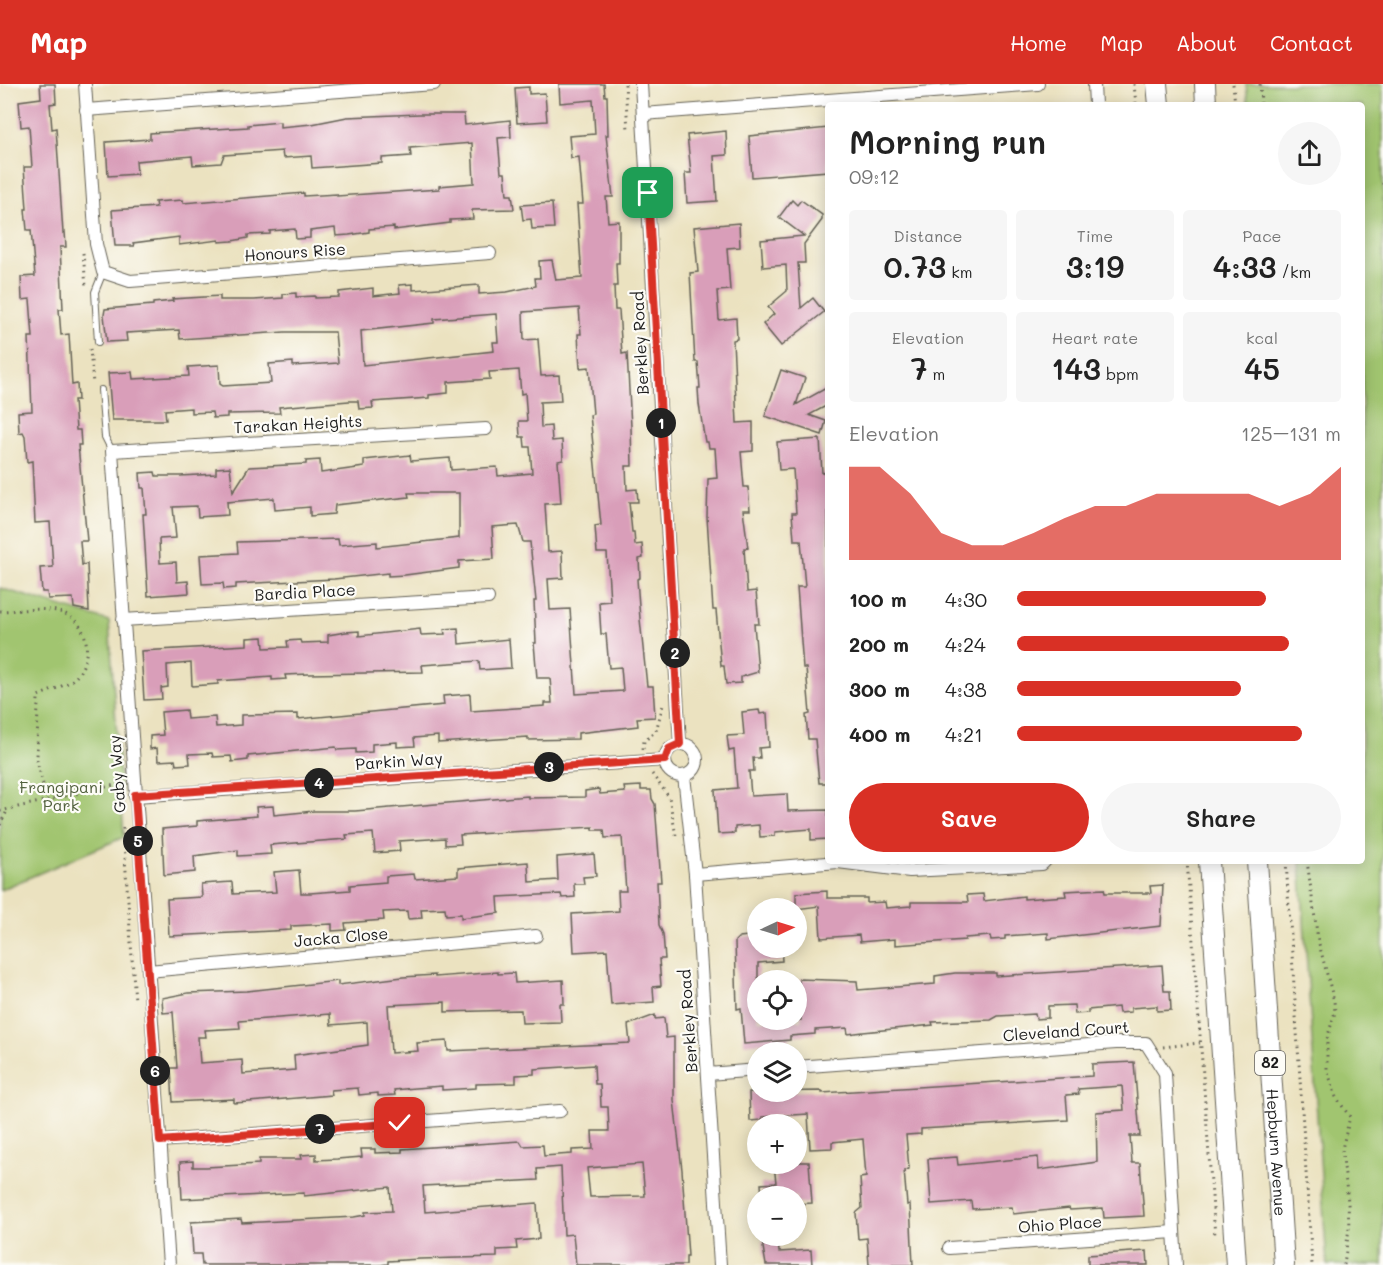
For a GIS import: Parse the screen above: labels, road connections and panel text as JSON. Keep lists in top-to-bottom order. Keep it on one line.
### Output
{"streets":{"main road":["82","Hepburn Avenue"],"street":["Honours Rise","Berkley Road","Tarakan Heights","Bardia Place","Parkin Way","Gaby Way","Jacka Close","Cleveland Court","Ohio Place"]},"crossings":[["Berkley Road","Parkin Way"],["Tarakan Heights","Gaby Way"],["Bardia Place","Gaby Way"],["Parkin Way","Gaby Way"],["Gaby Way","Jacka Close"]],"parks":["Frangipani Park"],"north":"right","page":{"header":"Map","nav":["Home","Map","About","Contact"],"heading":["Morning run","09:12"],"stats":[["Distance","0.73 km"],["Time","3:19"],["Pace","4:33 /km"],["Elevation","7 m"],["Heart rate","143 bpm"],["kcal","45"]],"pins":["1","2","3","4","5","6","7"],"chart":["Elevation","125–131 m"],"list":[{"name":"100 m","note":"4:30"},{"name":"200 m","note":"4:24"},{"name":"300 m","note":"4:38"},{"name":"400 m","note":"4:21"}],"buttons":["Save","Share"],"map_buttons":["+","−"]}}
